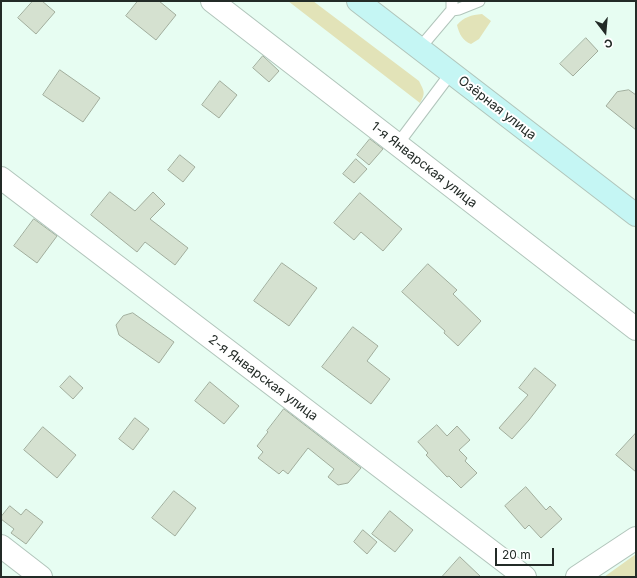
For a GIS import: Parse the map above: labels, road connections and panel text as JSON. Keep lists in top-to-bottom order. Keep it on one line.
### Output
{"streets":{"main road":["Озёрная улица"],"street":["1-я Январская улица","2-я Январская улица"]},"scale_bar":"20 m","north":"bottom"}
